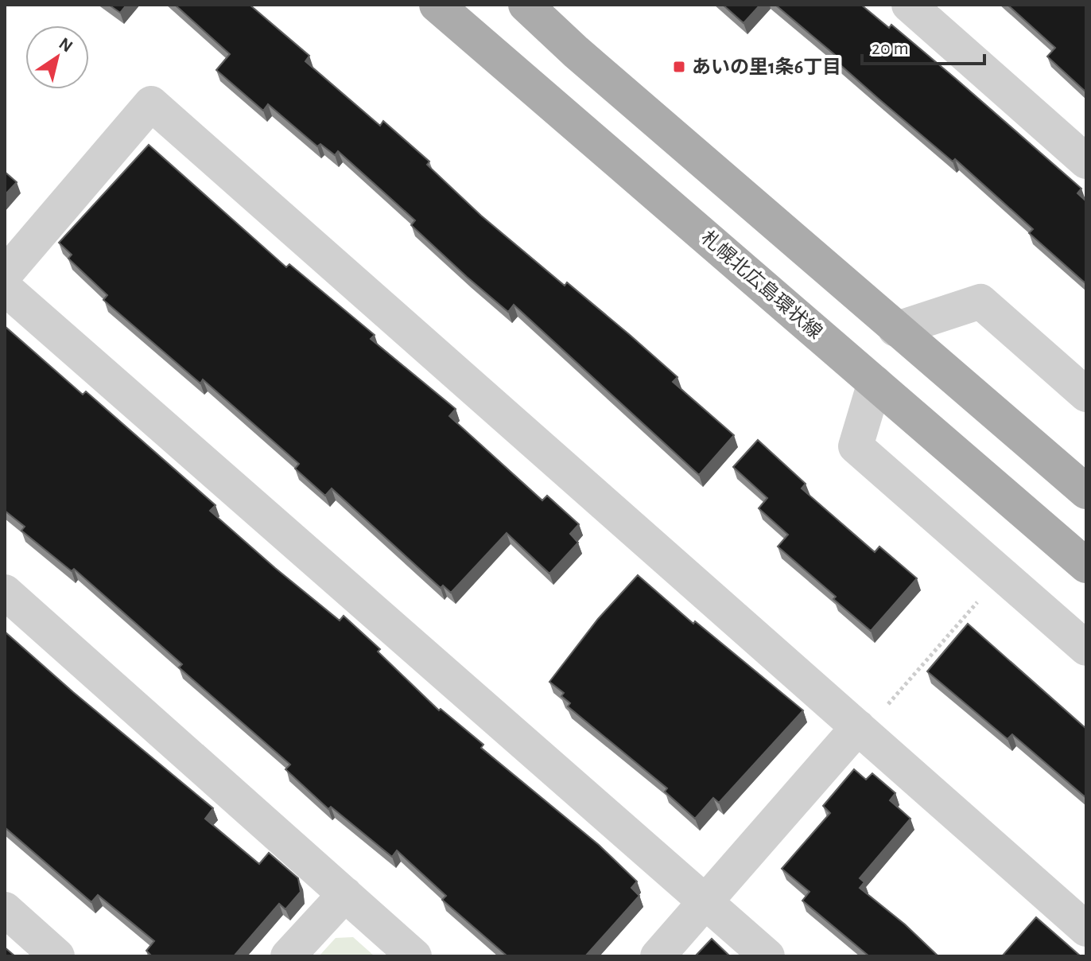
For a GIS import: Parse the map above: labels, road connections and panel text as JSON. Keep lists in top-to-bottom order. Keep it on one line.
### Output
{"streets":{"main road":["札幌北広島環状線"]},"places":{"transit":["あいの里1条6丁目"]},"scale_bar":"20 m","north":"top right"}
